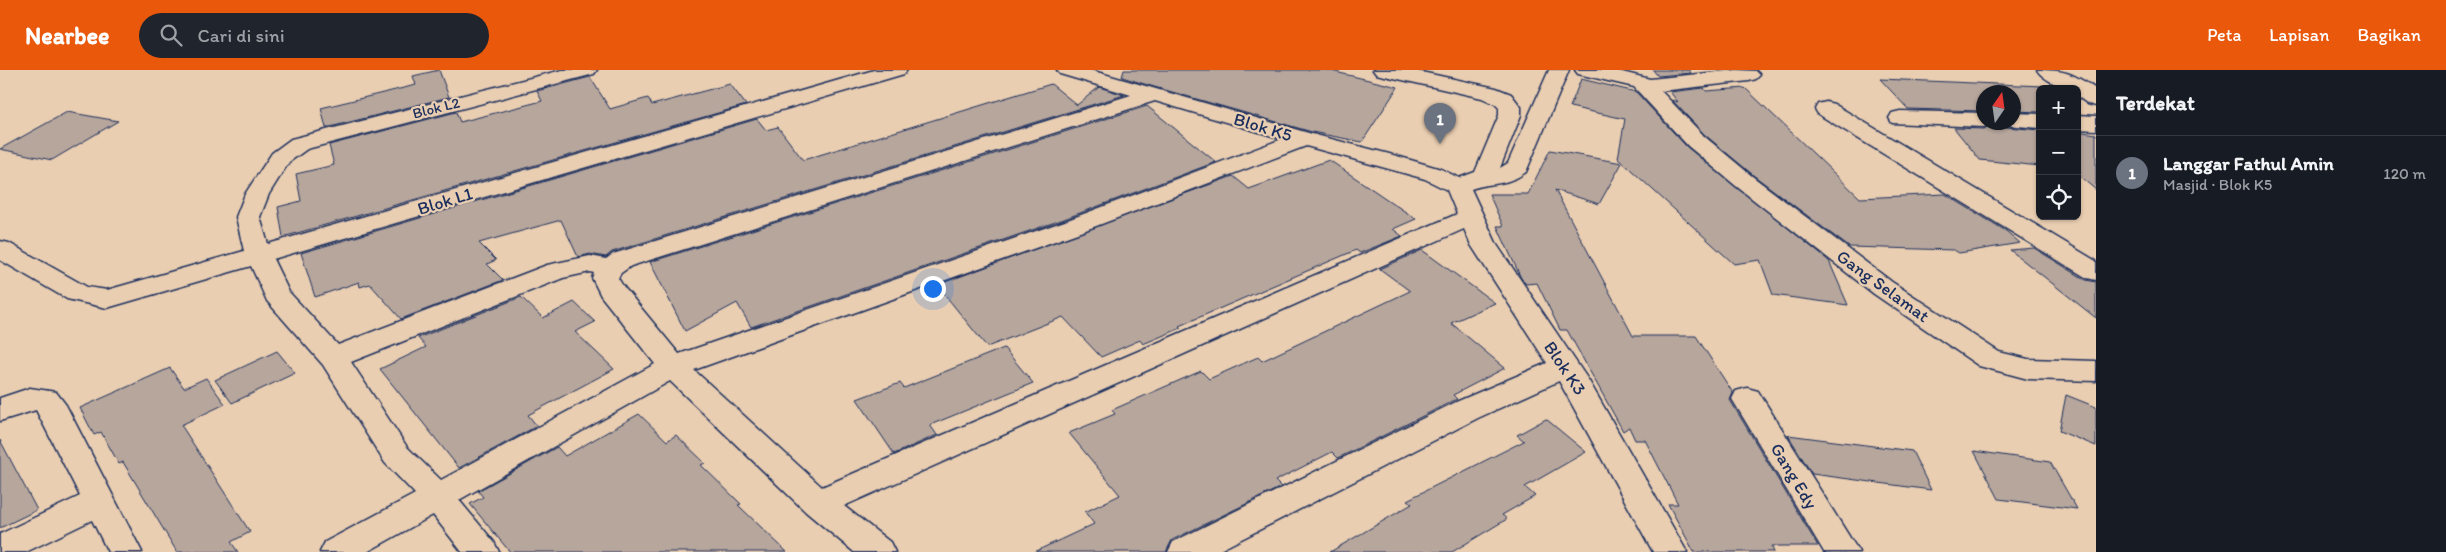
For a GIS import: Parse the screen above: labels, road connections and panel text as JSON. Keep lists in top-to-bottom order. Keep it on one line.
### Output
{"streets":{"street":["Blok L2","Blok K5","Blok L1","Gang Selamat","Blok K3","Gang Edy"]},"crossings":[["Blok L2","Blok L1"],["Blok K5","Blok K3"]],"north":"top","page":{"header":"Nearbee","search":"Cari di sini","nav":["Peta","Lapisan","Bagikan"],"heading":"Terdekat","map_buttons":["+","−"],"pins":"1","list":[{"mark":"1","name":"Langgar Fathul Amin","note":"Masjid · Blok K5","value":"120 m"}]}}
